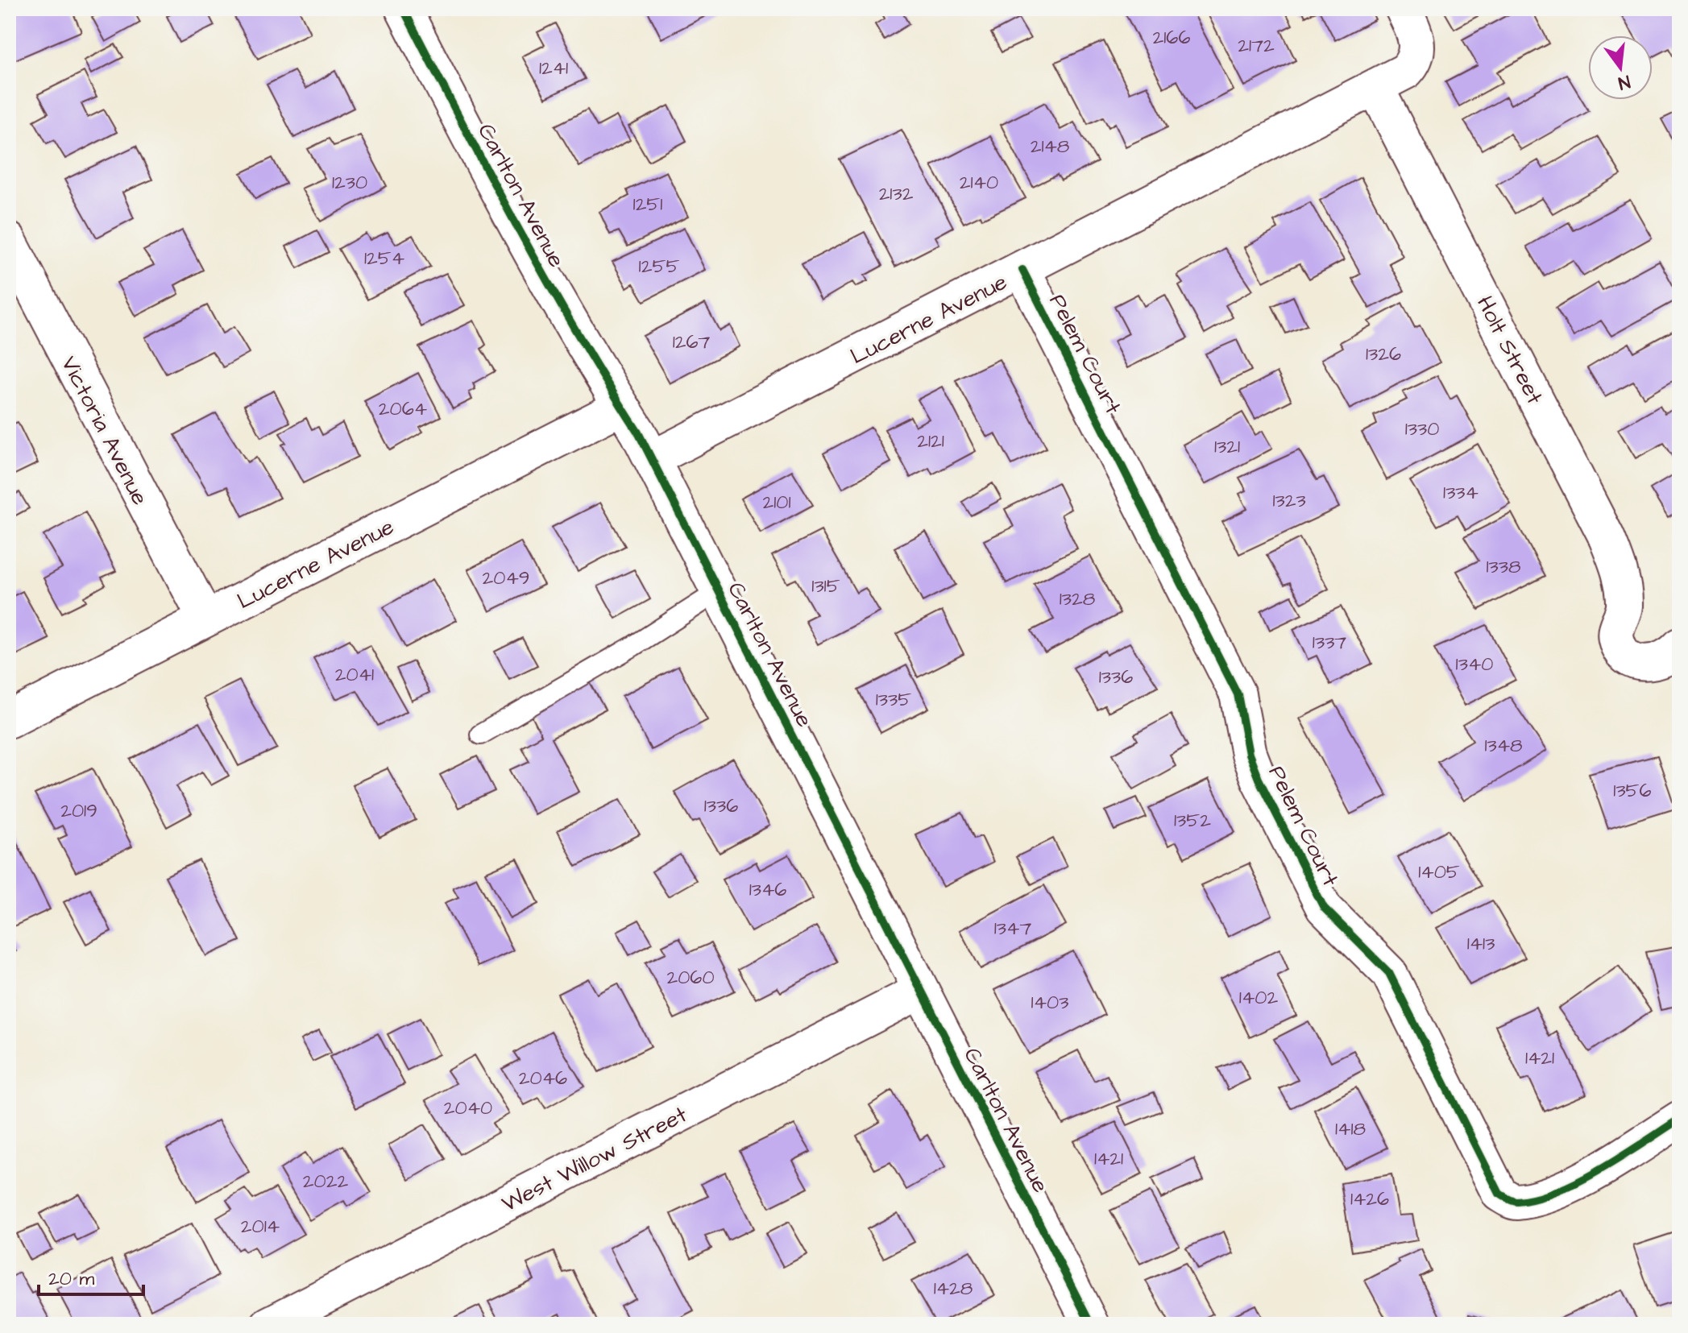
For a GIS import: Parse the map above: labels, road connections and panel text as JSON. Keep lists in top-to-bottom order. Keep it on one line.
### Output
{"streets":{"street":["Carlton Avenue","Lucerne Avenue","Holt Street","Pelem Court","Victoria Avenue","West Willow Street"]},"crossings":[["Carlton Avenue","Lucerne Avenue"],["Carlton Avenue","West Willow Street"],["Lucerne Avenue","Holt Street"],["Lucerne Avenue","Pelem Court"],["Lucerne Avenue","Victoria Avenue"]],"house_numbers":["2166","2172","1241","2148","1230","2140","2132","1251","1254","1255","1267","1326","2064","1330","2121","1321","1334","1323","2101","1338","2049","1315","1328","1337","1340","2041","1336","1335","1348","1356","1336","2019","1352","1405","1346","1347","1413","2060","1402","1403","1421","2046","2040","1418","1421","2022","1426","2014","1428"],"scale_bar":"20 m","north":"bottom"}
